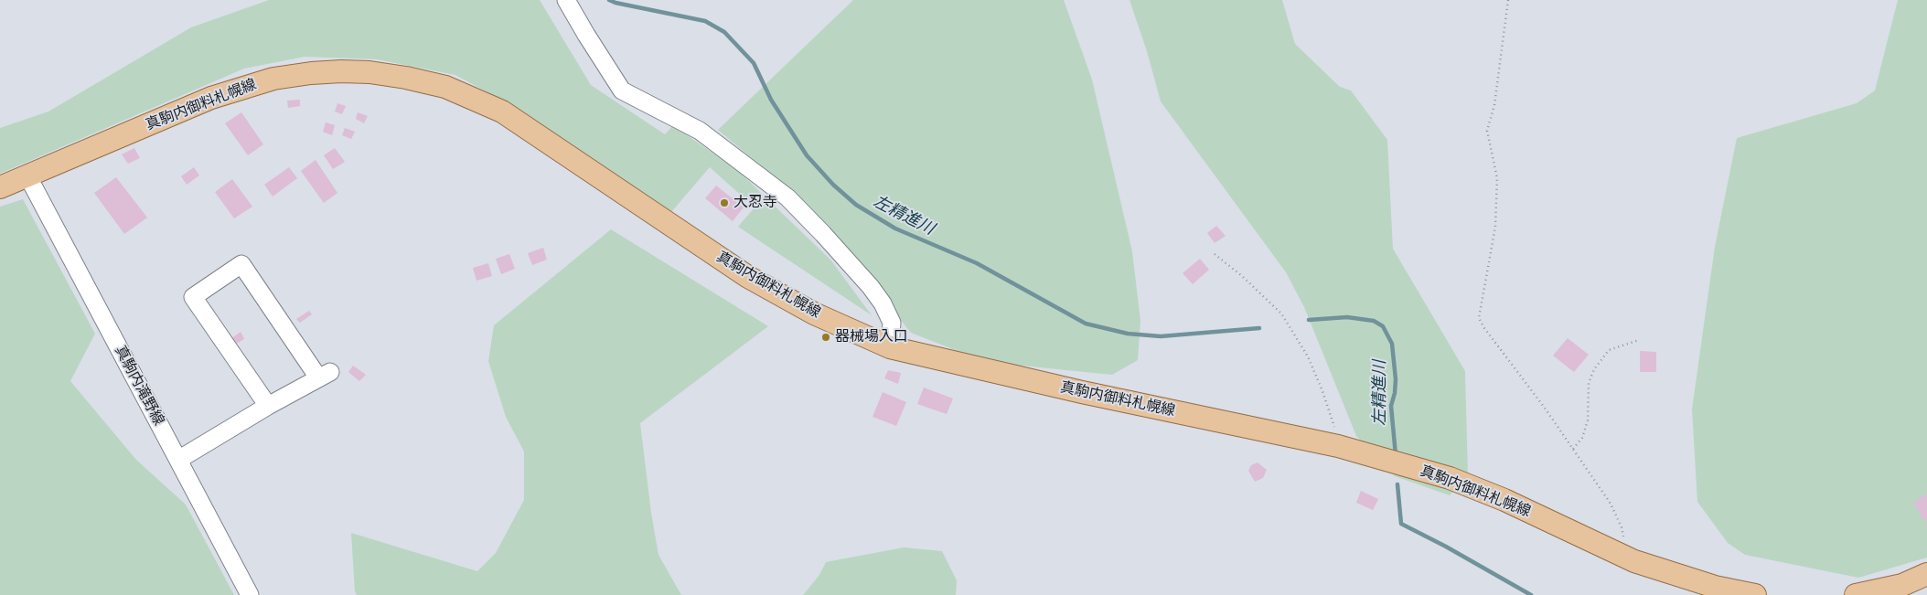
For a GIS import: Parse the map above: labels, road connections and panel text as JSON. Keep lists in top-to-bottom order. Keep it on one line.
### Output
{"streets":{"main road":["真駒内御料札幌線"],"street":["真駒内滝野線"]},"crossings":[["真駒内御料札幌線","真駒内滝野線"]],"water":["左精進川"],"places":["大忍寺","器械場入口"]}
